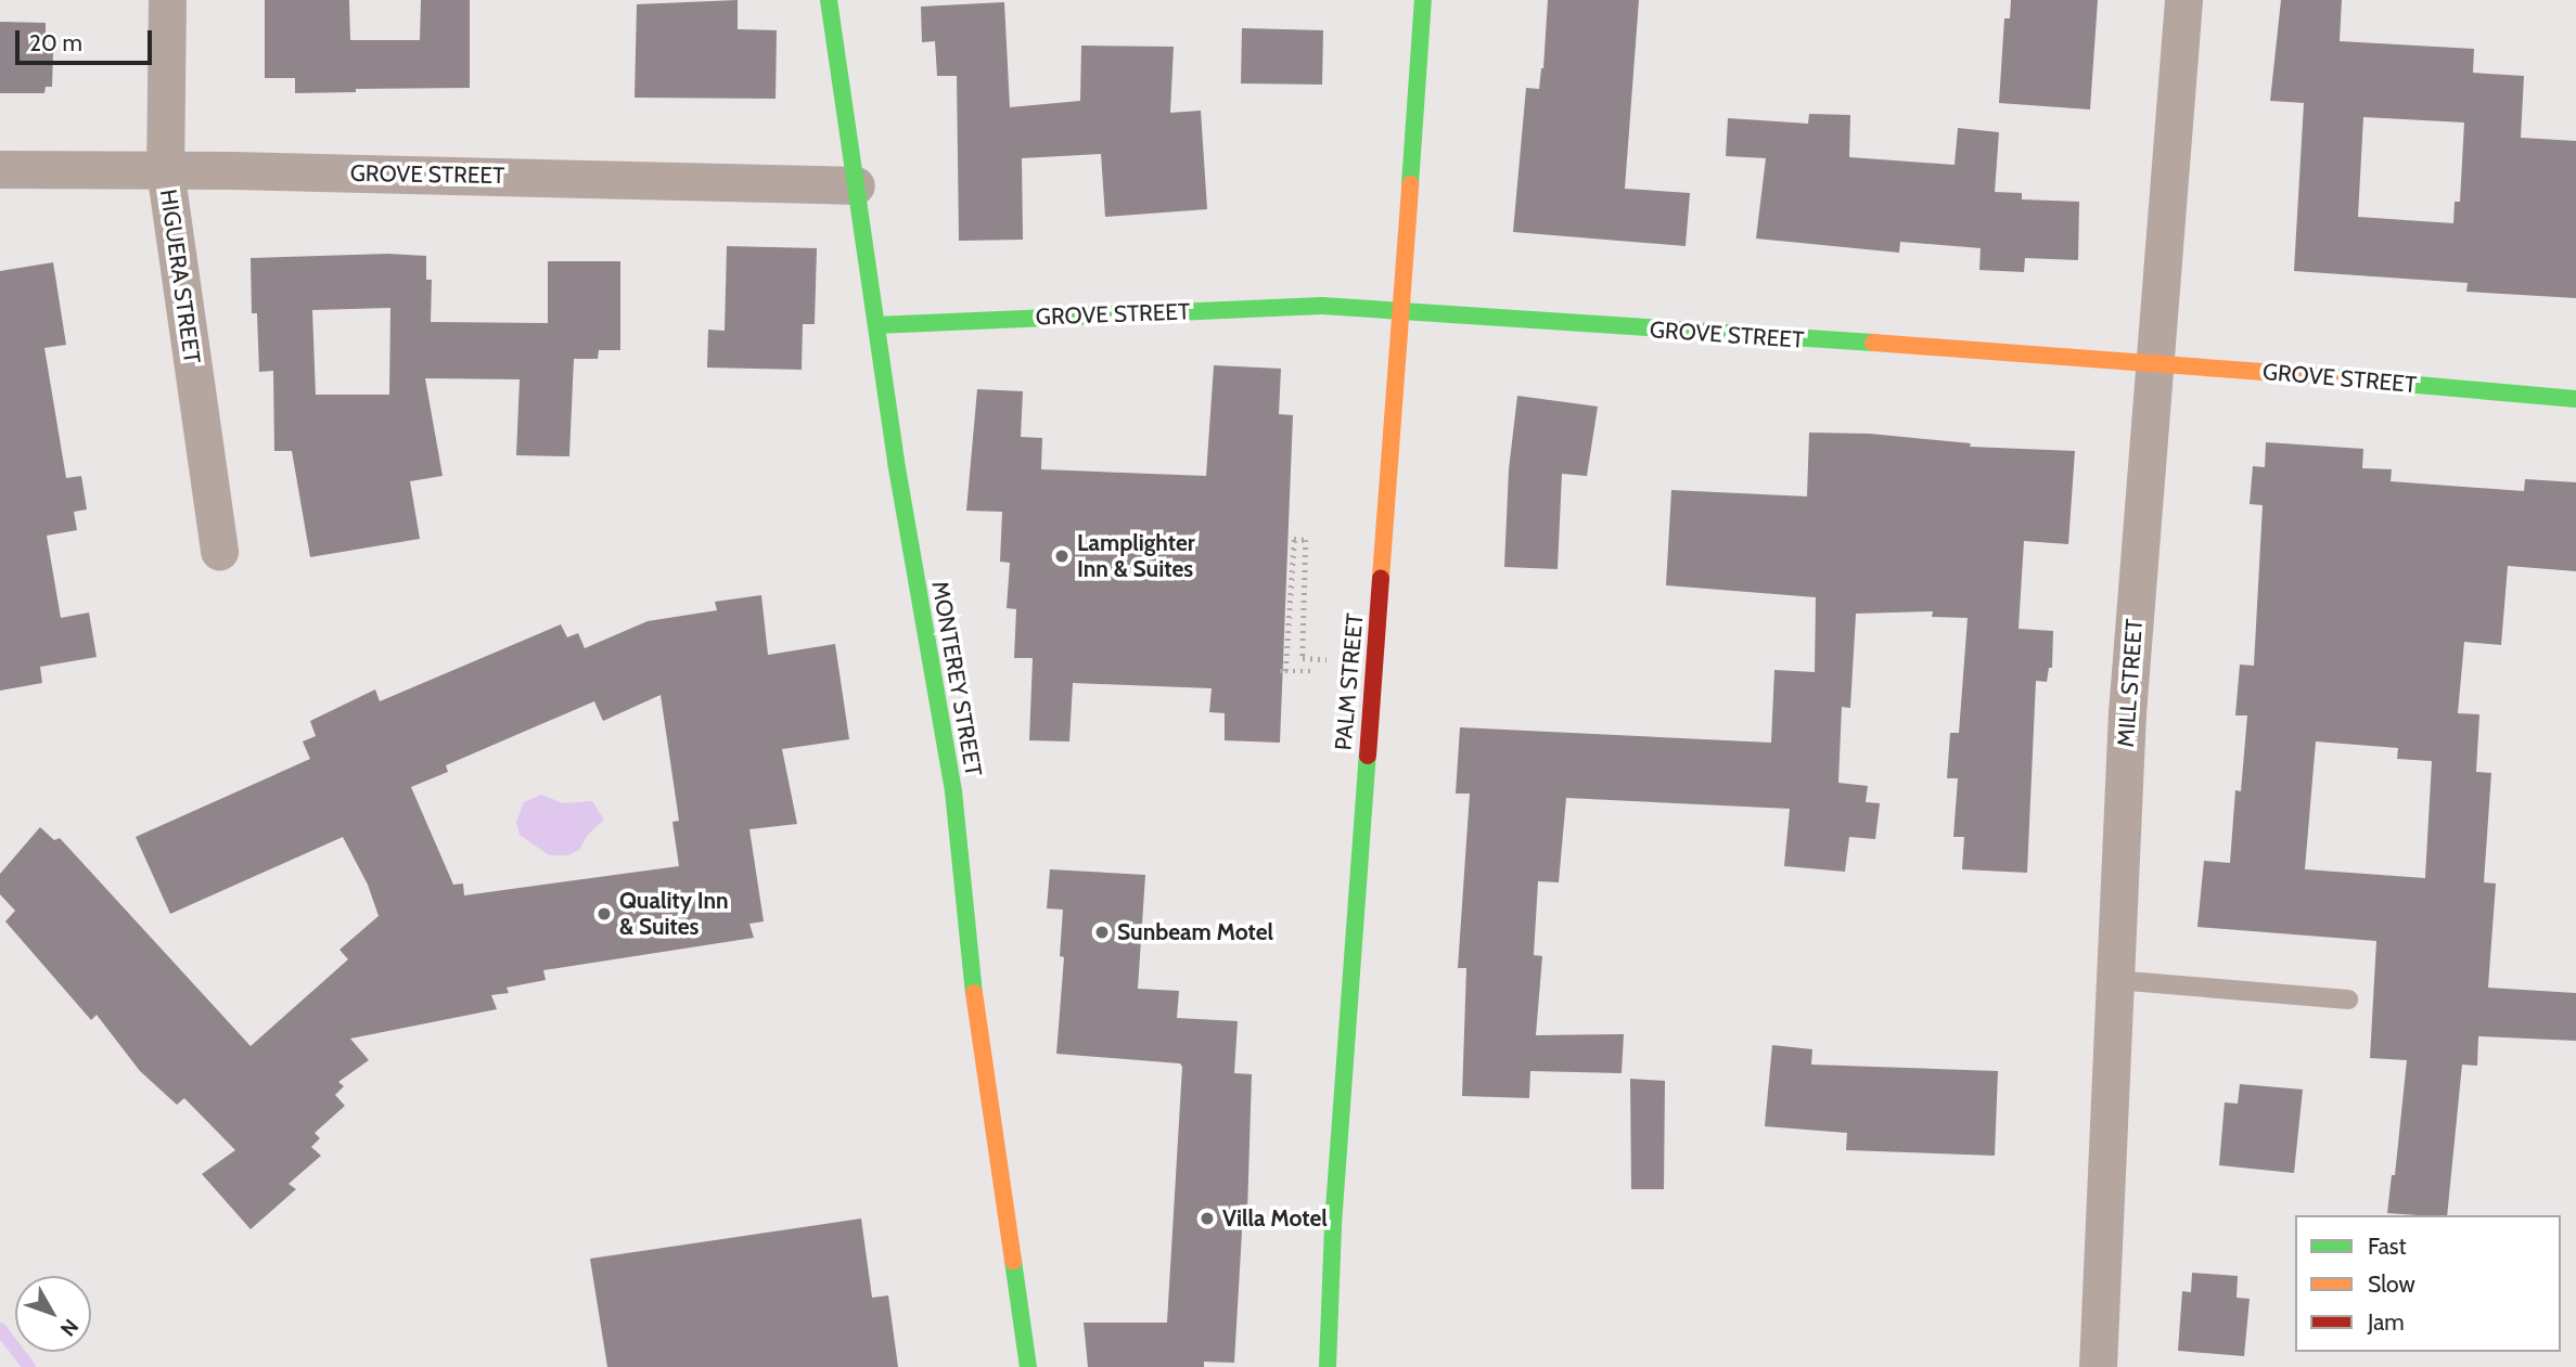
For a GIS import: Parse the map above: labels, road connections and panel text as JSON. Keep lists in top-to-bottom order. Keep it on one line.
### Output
{"streets":{"street":["GROVE STREET","HIGUERA STREET","MONTEREY STREET","PALM STREET","MILL STREET"]},"crossings":[["GROVE STREET","HIGUERA STREET"],["GROVE STREET","MONTEREY STREET"],["GROVE STREET","PALM STREET"],["GROVE STREET","MILL STREET"]],"places":["Lamplighter Inn & Suites","Quality Inn & Suites","Sunbeam Motel","Villa Motel"],"legend":["Fast","Slow","Jam"],"scale_bar":"20 m","north":"bottom right"}
